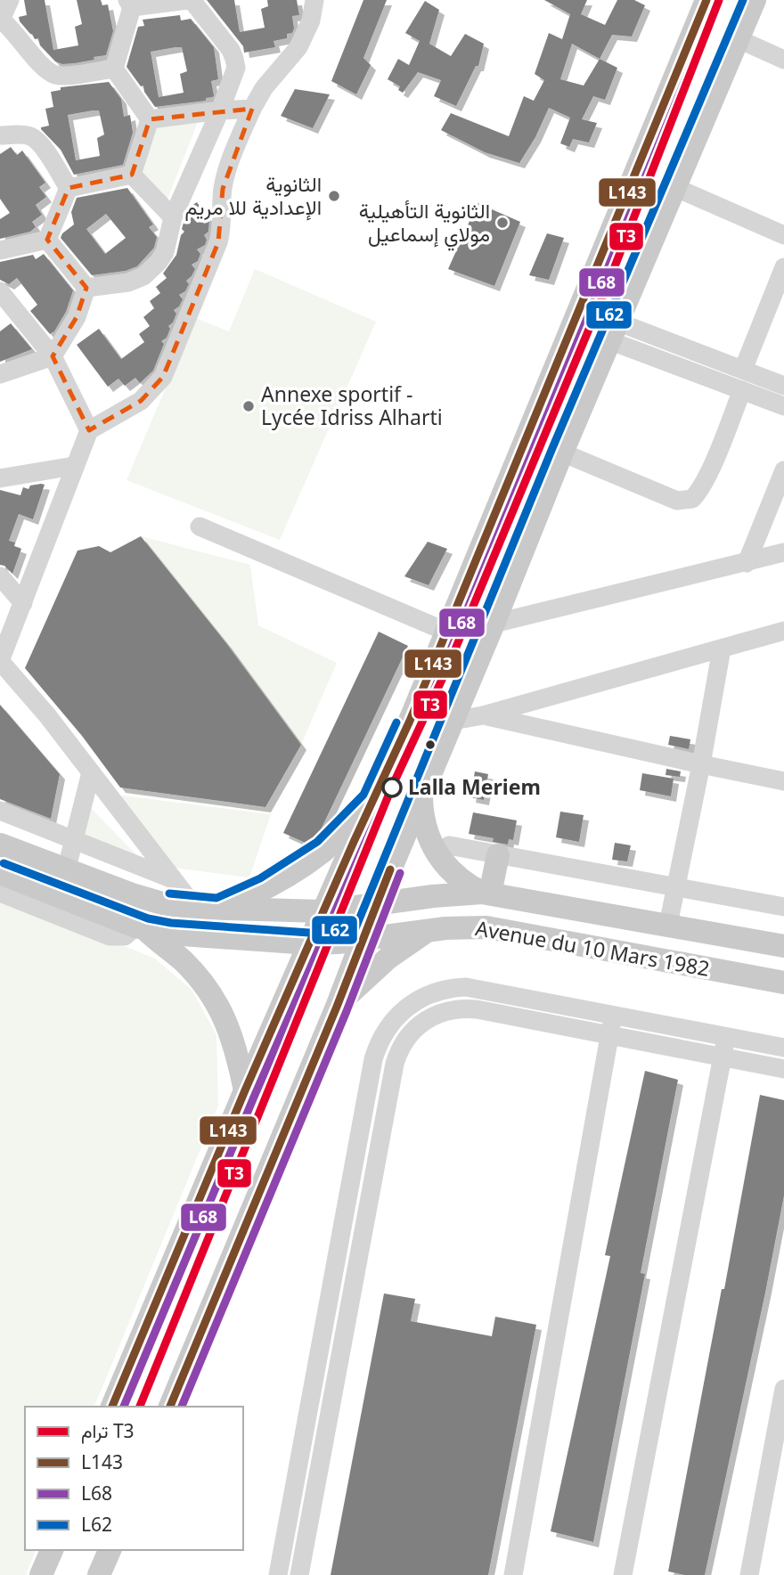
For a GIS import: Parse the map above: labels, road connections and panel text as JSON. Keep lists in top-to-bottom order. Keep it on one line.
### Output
{"streets":{"main road":["Avenue du 10 Mars 1982"]},"places":["الثانوية الإعدادية للا مريم","الثانوية التأهيلية مولاي إسماعيل","Annexe sportif - Lycée Idriss Alharti","Lalla Meriem"],"lines":["tram line T3","transit line L143","transit line L62","transit line L68"],"legend":["ترام T3","L143","L68","L62"]}
